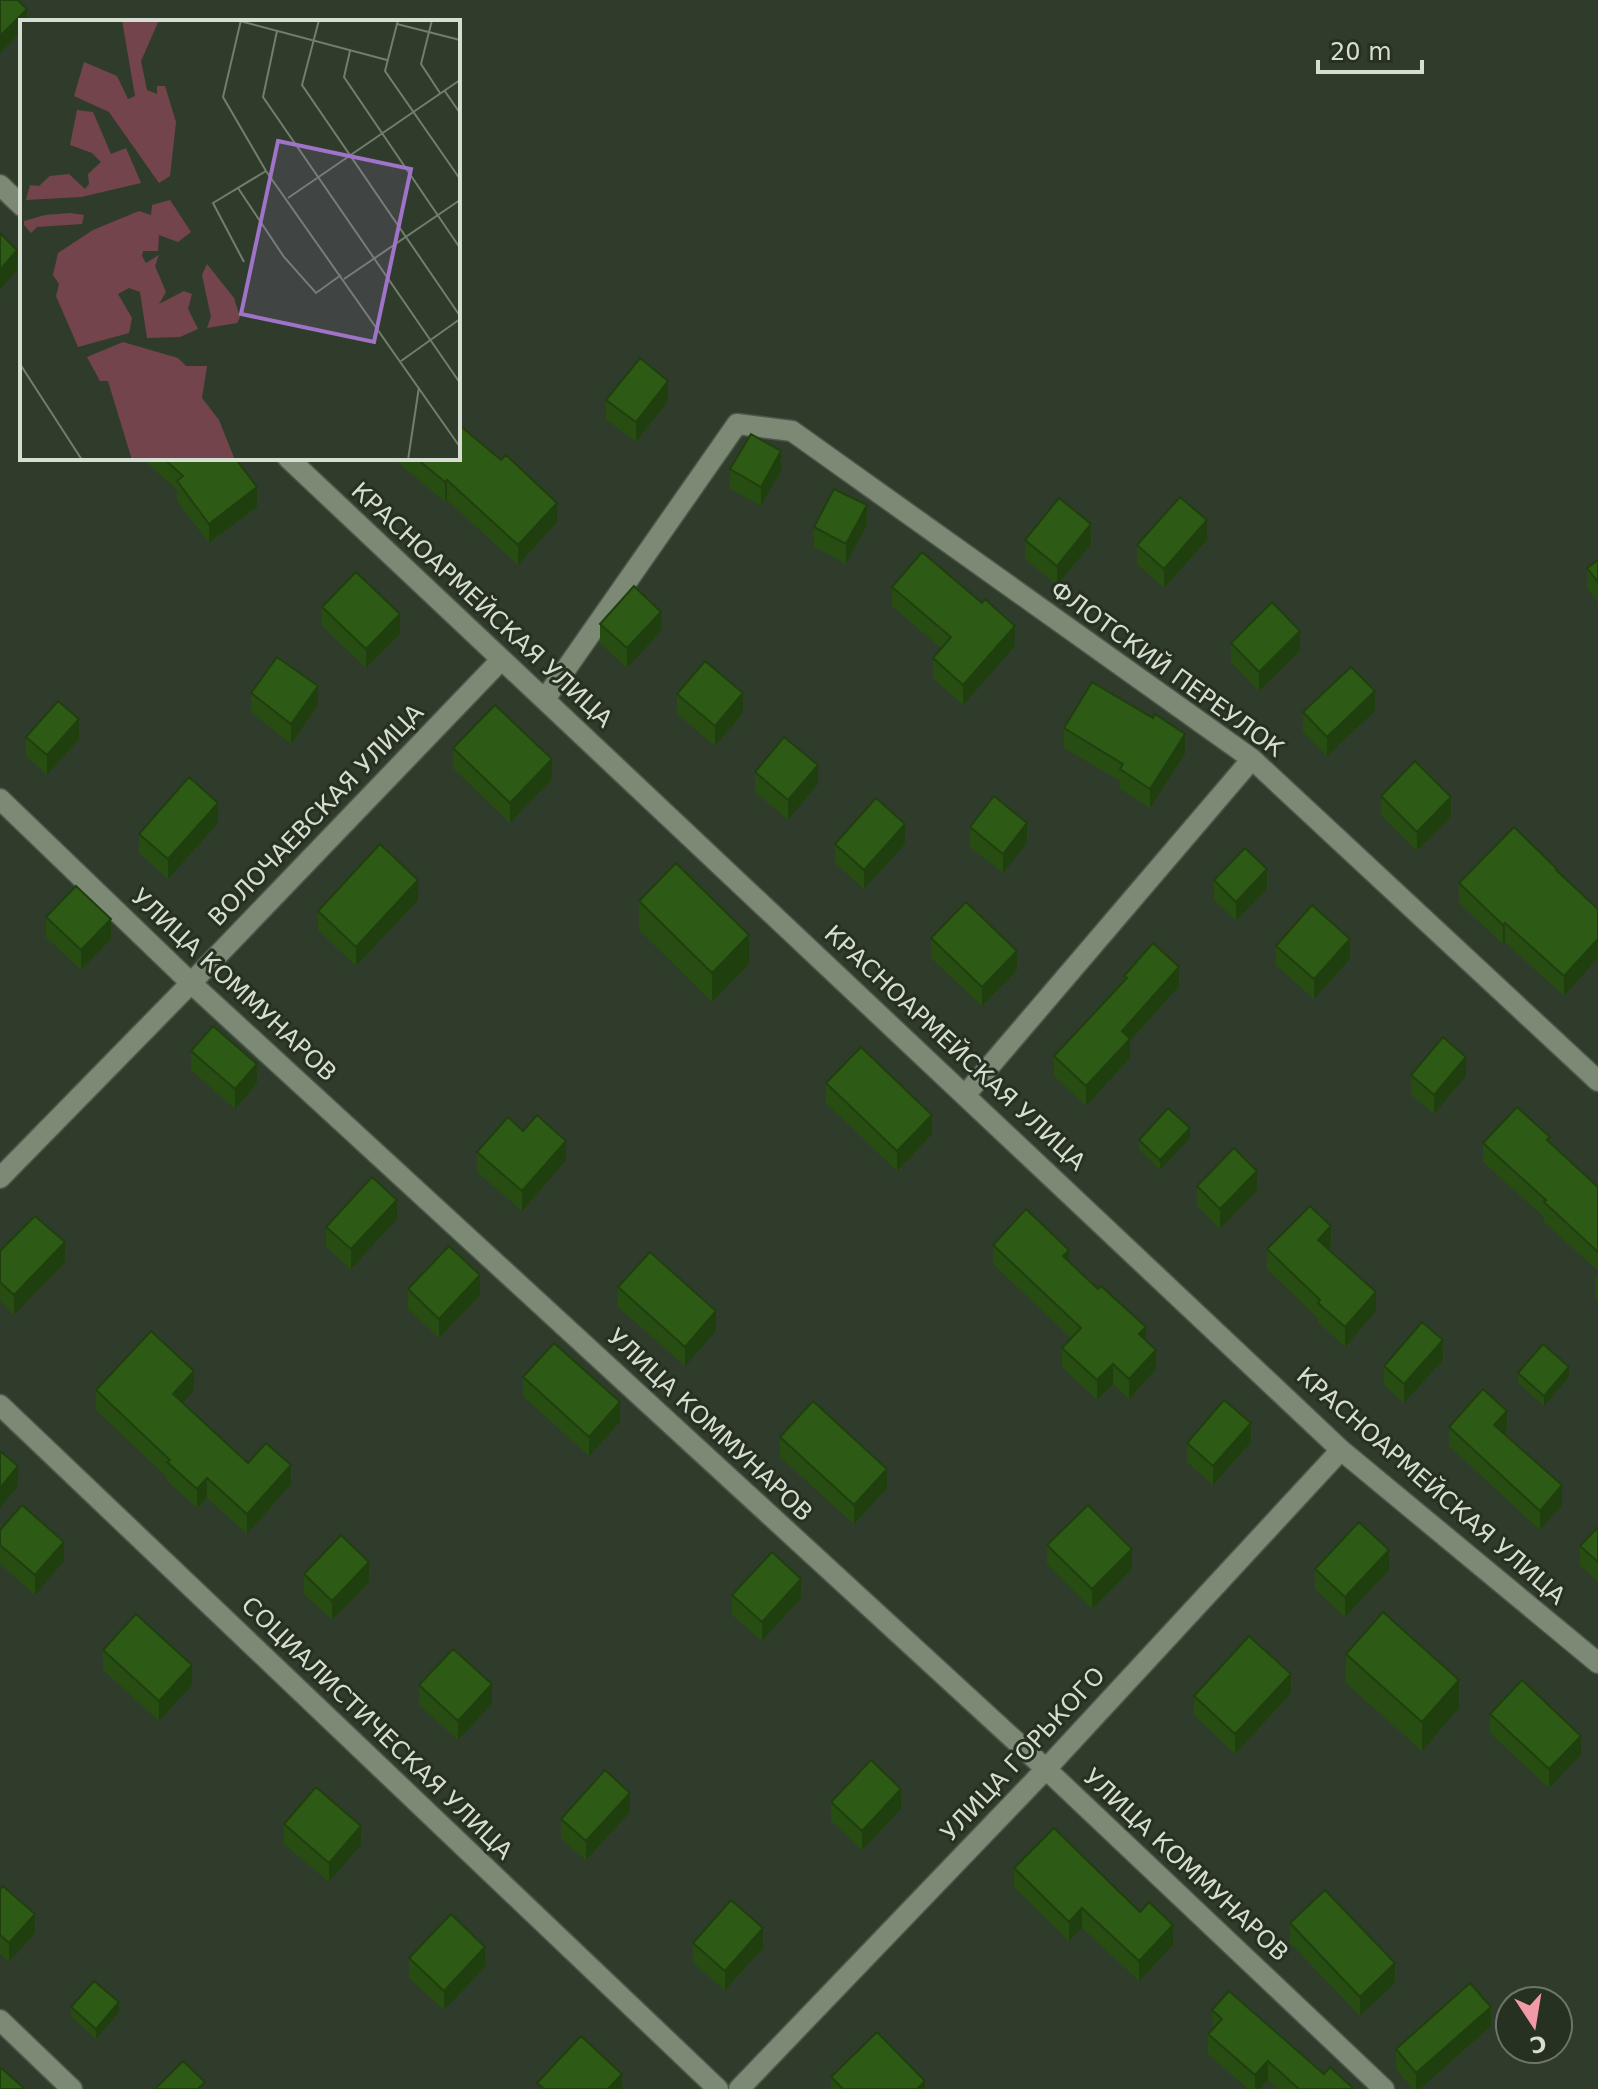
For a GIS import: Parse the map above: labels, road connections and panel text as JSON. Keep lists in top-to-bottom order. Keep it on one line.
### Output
{"streets":{"street":["КРАСНОАРМЕЙСКАЯ УЛИЦА","ФЛОТСКИЙ ПЕРЕУЛОК","ВОЛОЧАЕВСКАЯ УЛИЦА","УЛИЦА КОММУНАРОВ","СОЦИАЛИСТИЧЕСКАЯ УЛИЦА","УЛИЦА ГОРЬКОГО"]},"crossings":[["КРАСНОАРМЕЙСКАЯ УЛИЦА","ФЛОТСКИЙ ПЕРЕУЛОК"],["КРАСНОАРМЕЙСКАЯ УЛИЦА","ВОЛОЧАЕВСКАЯ УЛИЦА"],["КРАСНОАРМЕЙСКАЯ УЛИЦА","УЛИЦА ГОРЬКОГО"],["ВОЛОЧАЕВСКАЯ УЛИЦА","УЛИЦА КОММУНАРОВ"],["УЛИЦА КОММУНАРОВ","УЛИЦА ГОРЬКОГО"]],"scale_bar":"20 m","north":"bottom"}
